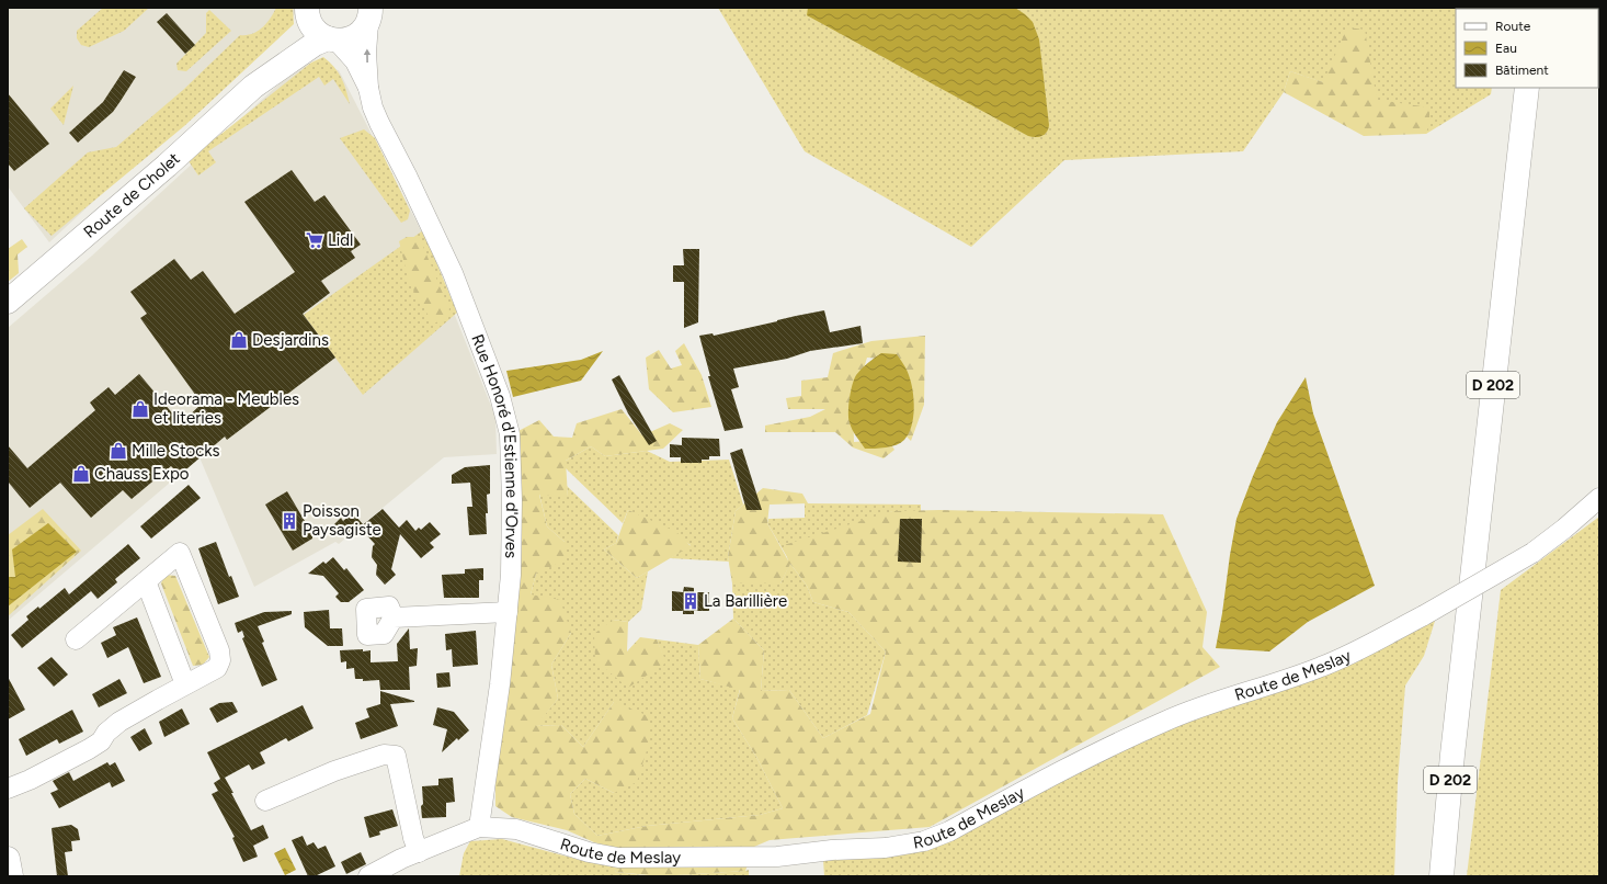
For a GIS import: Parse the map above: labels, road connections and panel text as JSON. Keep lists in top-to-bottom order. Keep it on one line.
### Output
{"streets":{"main road":["Route de Cholet","D 202"],"street":["Rue Honoré d'Estienne d'Orves","Route de Meslay"]},"crossings":[["Route de Cholet","Rue Honoré d'Estienne d'Orves"],["Rue Honoré d'Estienne d'Orves","Route de Meslay"]],"places":{"supermarket":["Lidl"],"shop":["Desjardins","Ideorama - Meubles et literies","Mille Stocks","Chauss Expo"],"building":["Poisson Paysagiste","La Barillière"]},"legend":["Route","Eau","Bâtiment"]}
